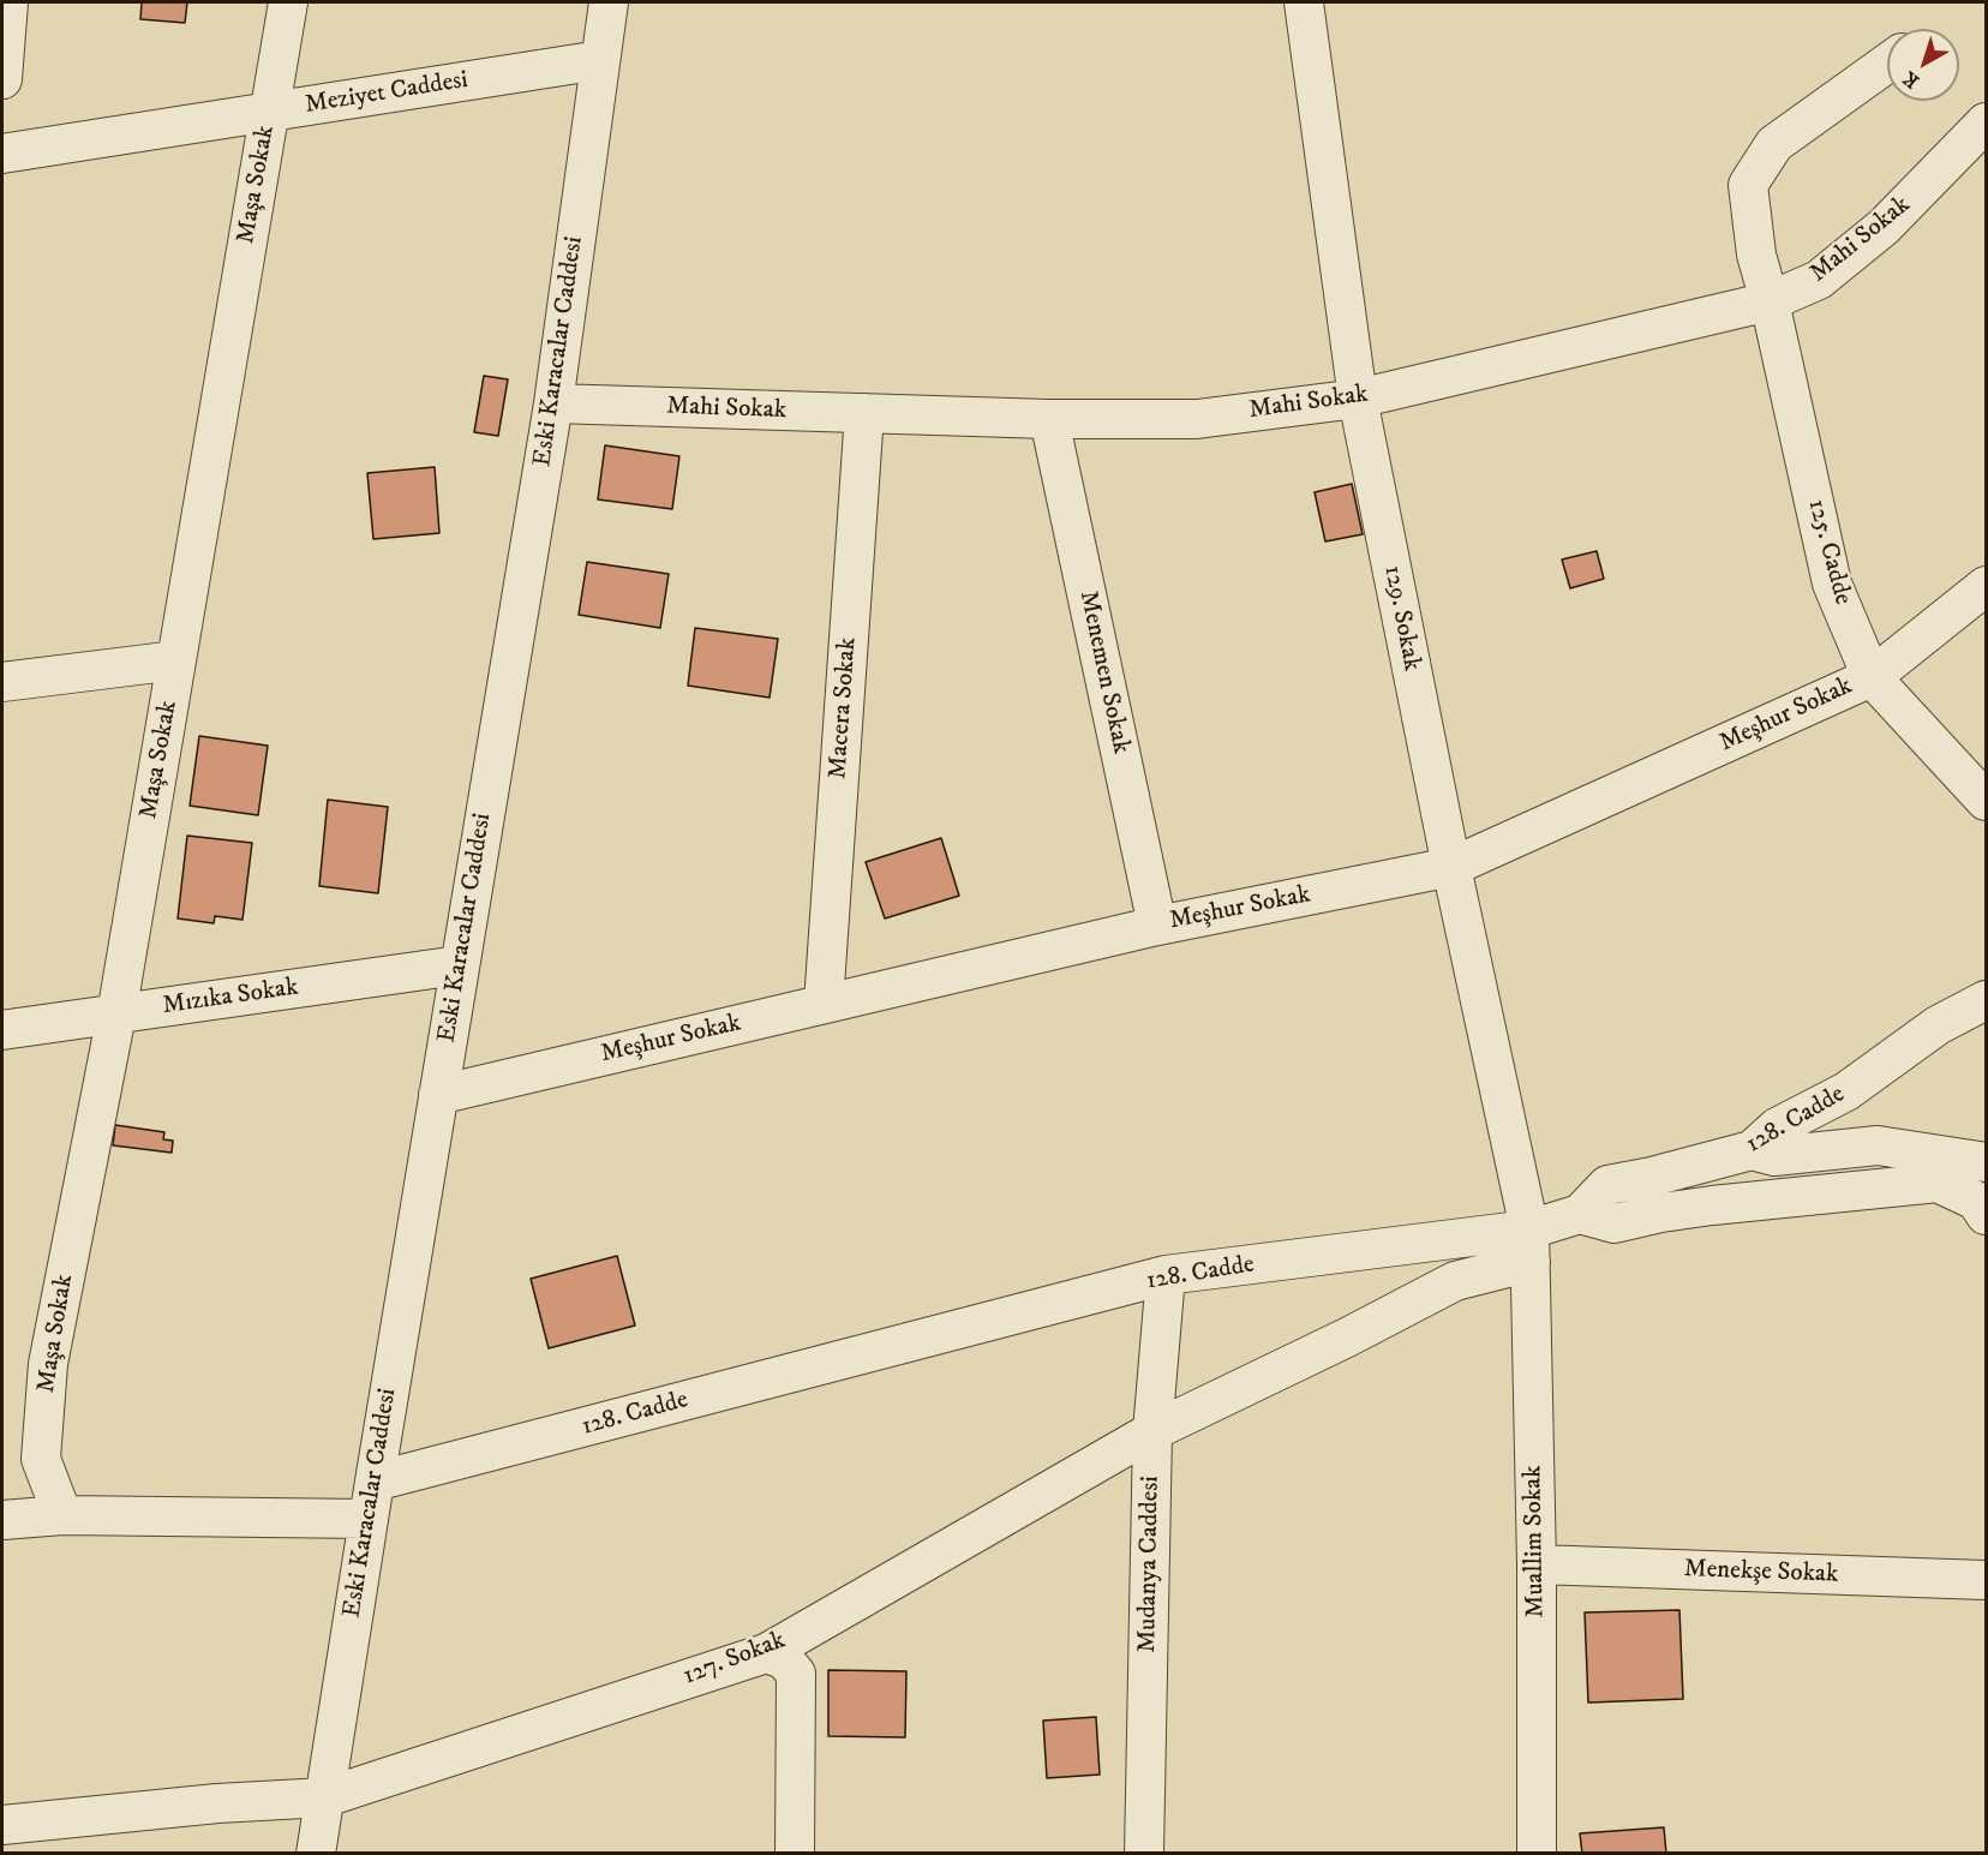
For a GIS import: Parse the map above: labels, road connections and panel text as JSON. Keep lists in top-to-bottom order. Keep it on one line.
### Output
{"streets":{"street":["Meziyet Caddesi","Maşa Sokak","Mahi Sokak","Eski Karacalar Caddesi","125. Cadde","129. Sokak","Menemen Sokak","Macera Sokak","Meşhur Sokak","Mızıka Sokak","128. Cadde","Muallim Sokak","Mudanya Caddesi","Menekşe Sokak","127. Sokak"]},"crossings":[["Meziyet Caddesi","Maşa Sokak"],["Meziyet Caddesi","Eski Karacalar Caddesi"],["Maşa Sokak","Mızıka Sokak"],["Mahi Sokak","Eski Karacalar Caddesi"],["Mahi Sokak","125. Cadde"],["Mahi Sokak","129. Sokak"],["Mahi Sokak","Menemen Sokak"],["Mahi Sokak","Macera Sokak"],["Eski Karacalar Caddesi","Meşhur Sokak"],["Eski Karacalar Caddesi","Mızıka Sokak"],["Eski Karacalar Caddesi","128. Cadde"],["Eski Karacalar Caddesi","127. Sokak"],["125. Cadde","Meşhur Sokak"],["129. Sokak","Meşhur Sokak"],["129. Sokak","128. Cadde"],["129. Sokak","Muallim Sokak"],["129. Sokak","127. Sokak"],["Menemen Sokak","Meşhur Sokak"],["Macera Sokak","Meşhur Sokak"],["128. Cadde","Muallim Sokak"],["128. Cadde","Mudanya Caddesi"],["128. Cadde","127. Sokak"],["Muallim Sokak","Menekşe Sokak"],["Muallim Sokak","127. Sokak"],["Mudanya Caddesi","127. Sokak"]],"north":"bottom left"}
